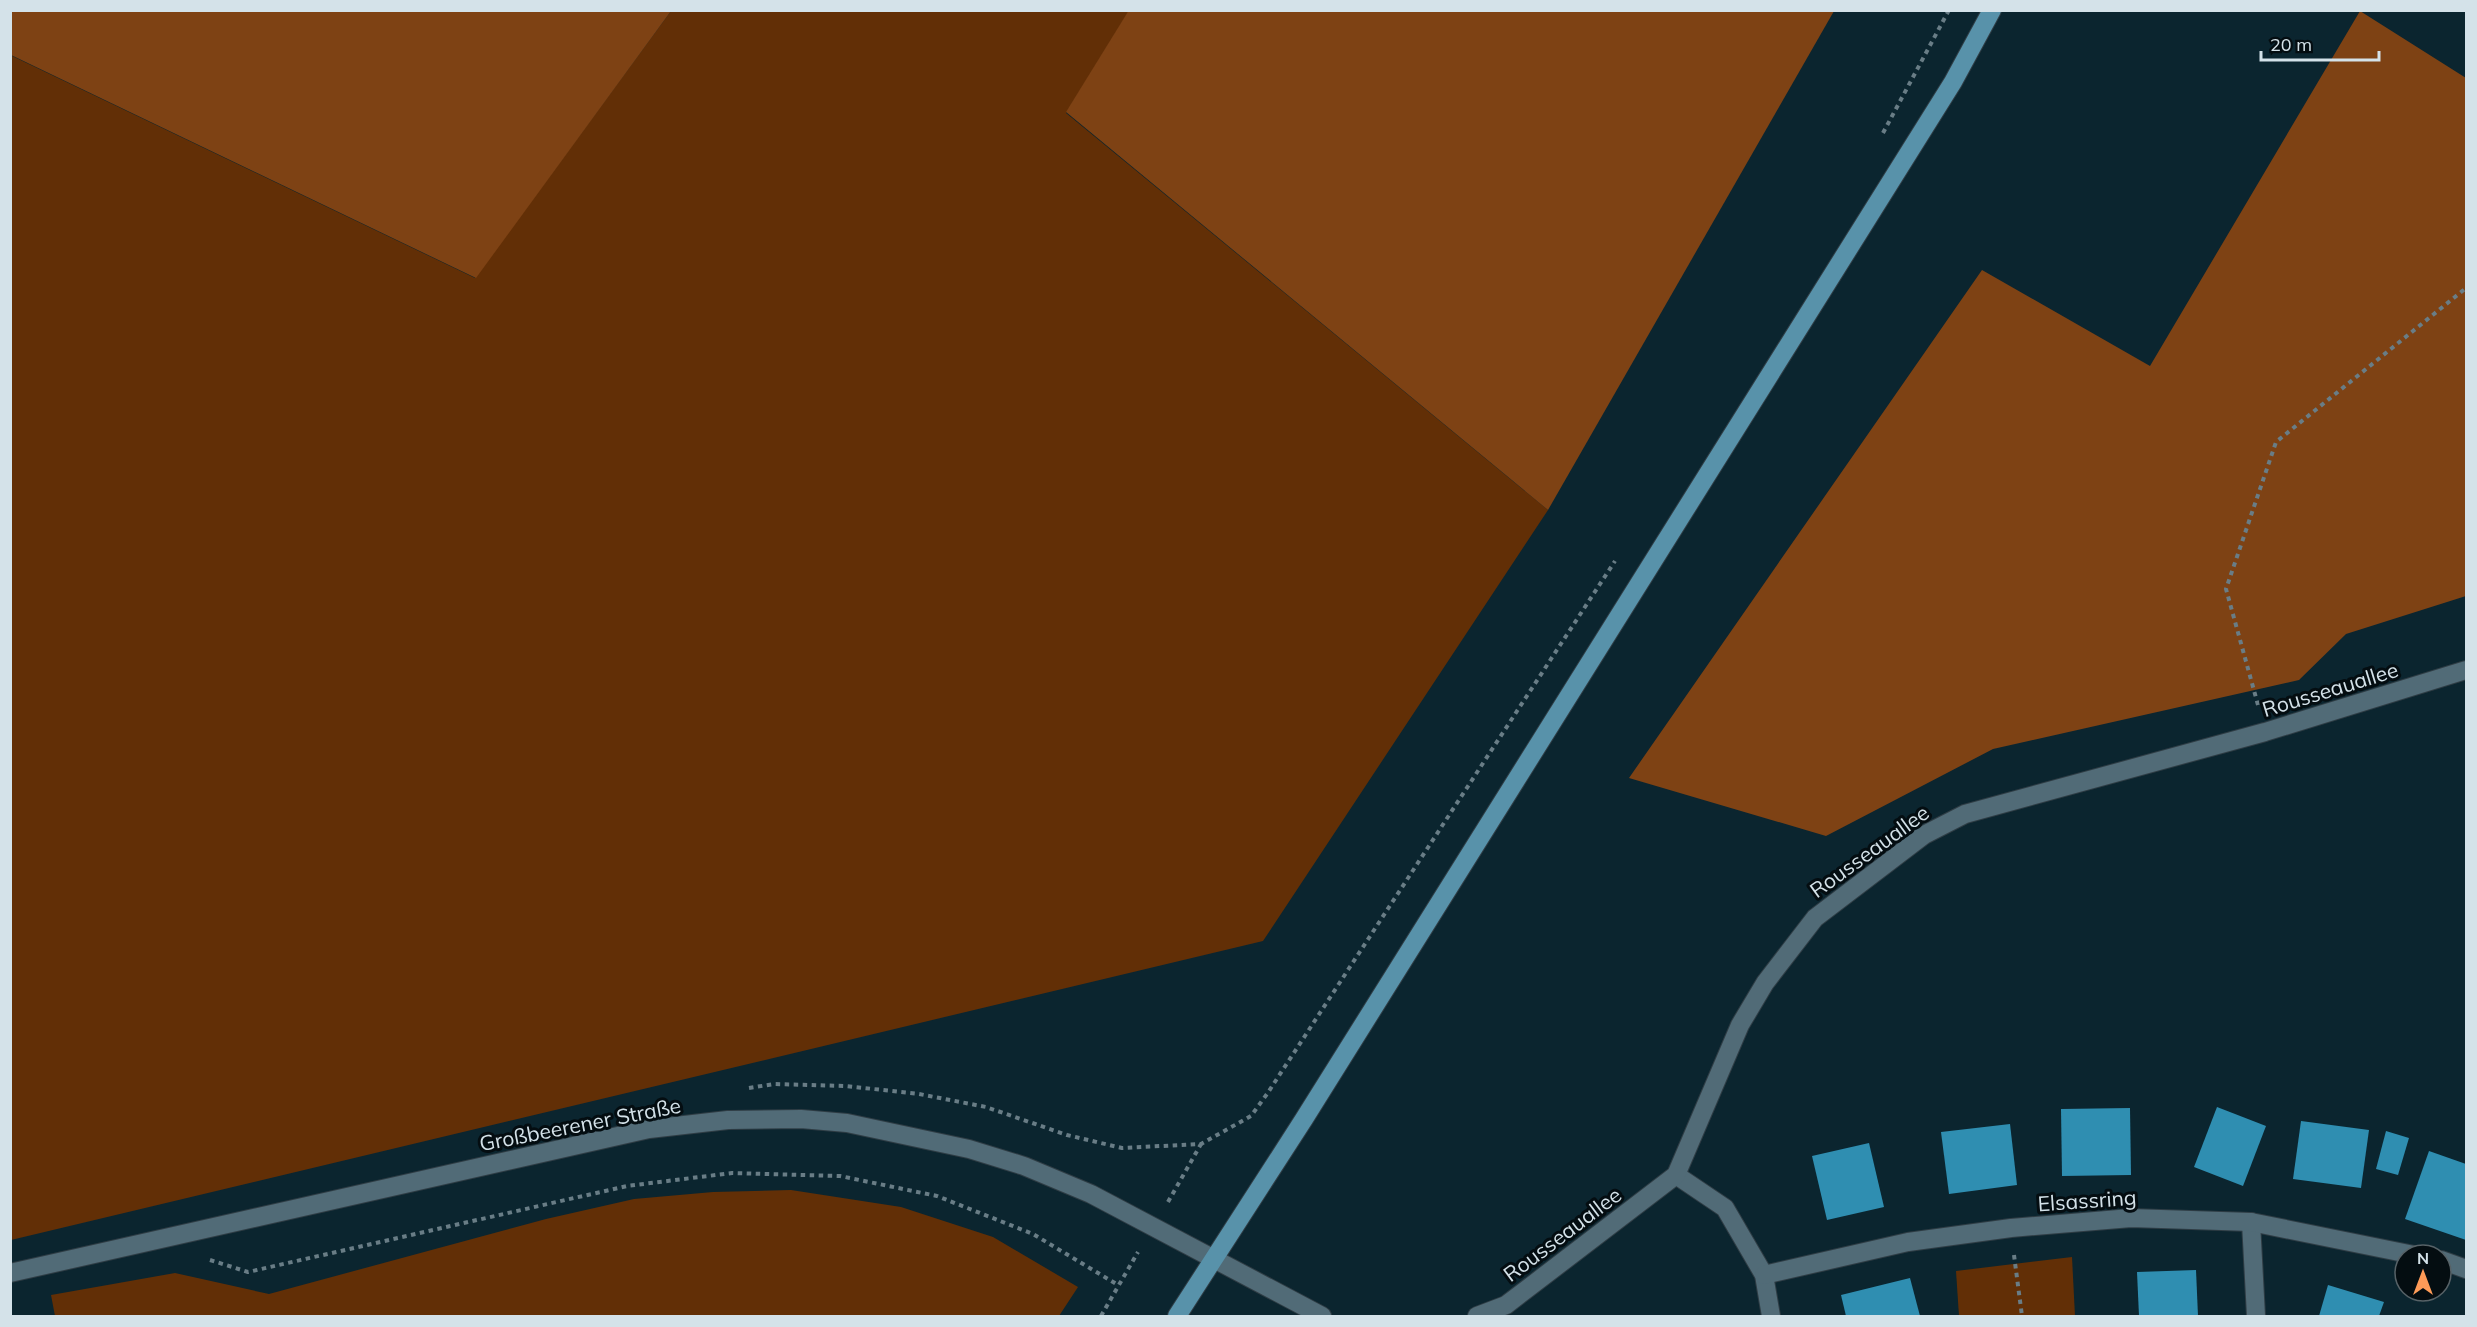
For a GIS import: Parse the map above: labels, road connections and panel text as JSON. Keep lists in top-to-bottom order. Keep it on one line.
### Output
{"streets":{"street":["Rousseauallee","Großbeerener Straße","Elsassring"]},"scale_bar":"20 m","north":"top"}
